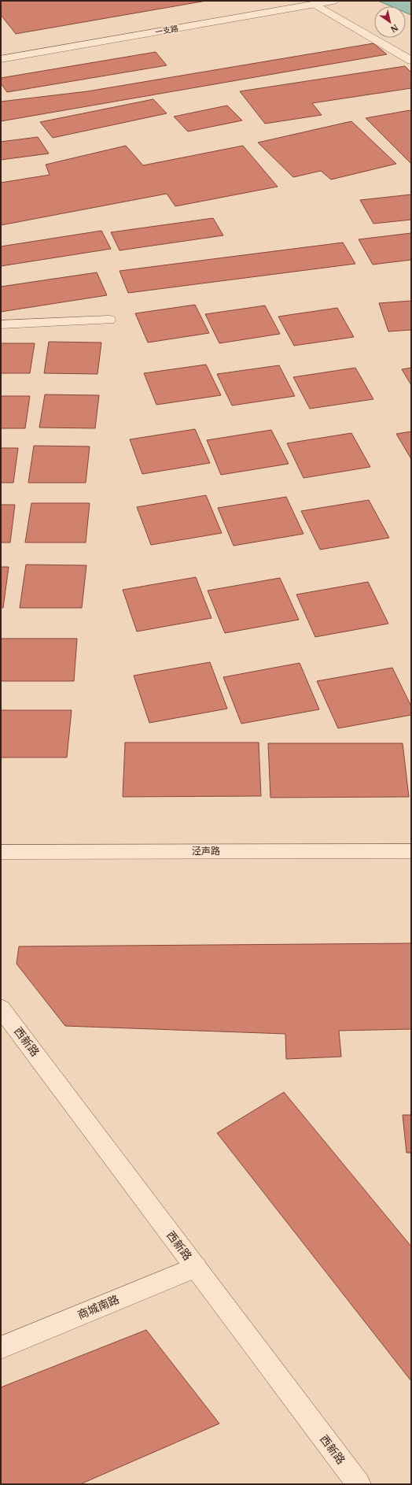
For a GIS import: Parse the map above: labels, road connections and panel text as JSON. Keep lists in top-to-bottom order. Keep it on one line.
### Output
{"streets":{"street":["一支路","泾声路","西新路","商城南路"]},"crossings":[["西新路","商城南路"]],"north":"bottom right"}
